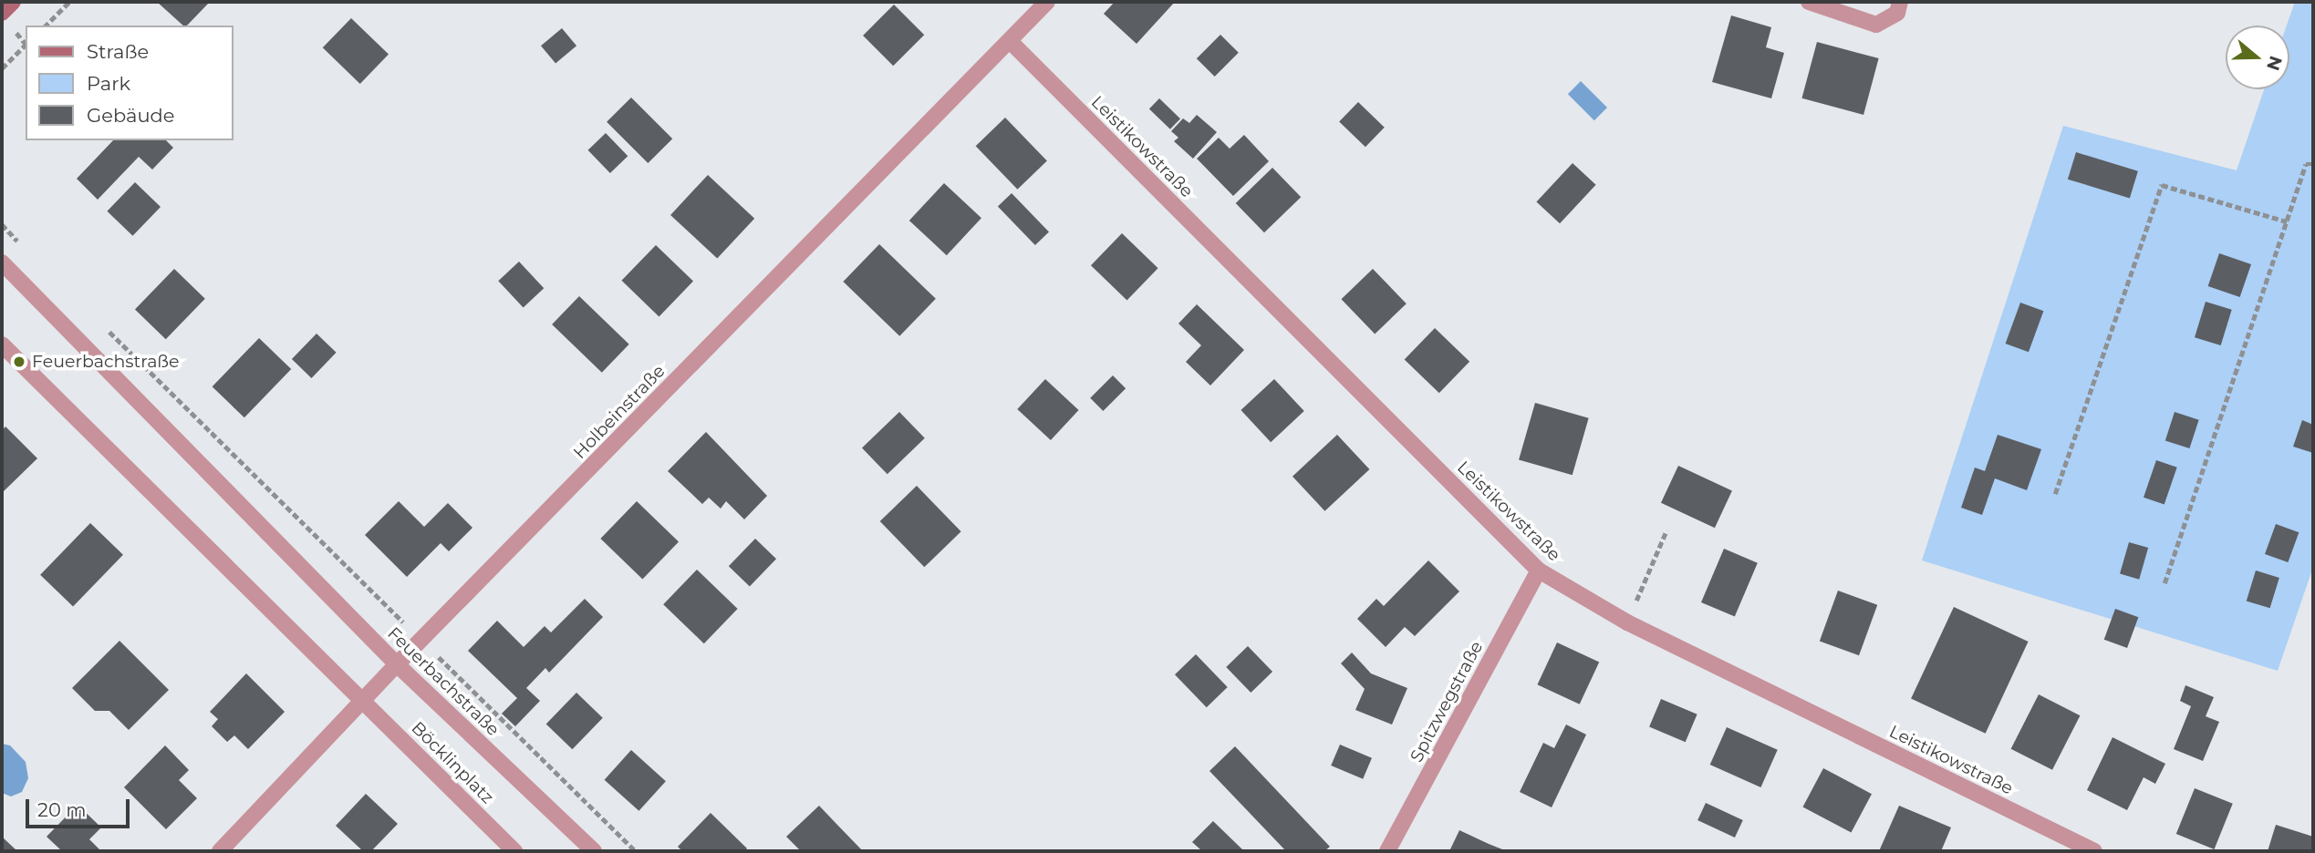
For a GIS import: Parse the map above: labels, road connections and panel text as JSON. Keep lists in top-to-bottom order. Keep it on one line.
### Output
{"streets":{"street":["Leistikowstraße","Holbeinstraße","Feuerbachstraße","Spitzwegstraße","Böcklinplatz"]},"crossings":[["Leistikowstraße","Holbeinstraße"],["Leistikowstraße","Spitzwegstraße"],["Holbeinstraße","Feuerbachstraße"],["Holbeinstraße","Böcklinplatz"]],"places":["Feuerbachstraße"],"legend":["Straße","Park","Gebäude"],"scale_bar":"20 m","north":"right"}
